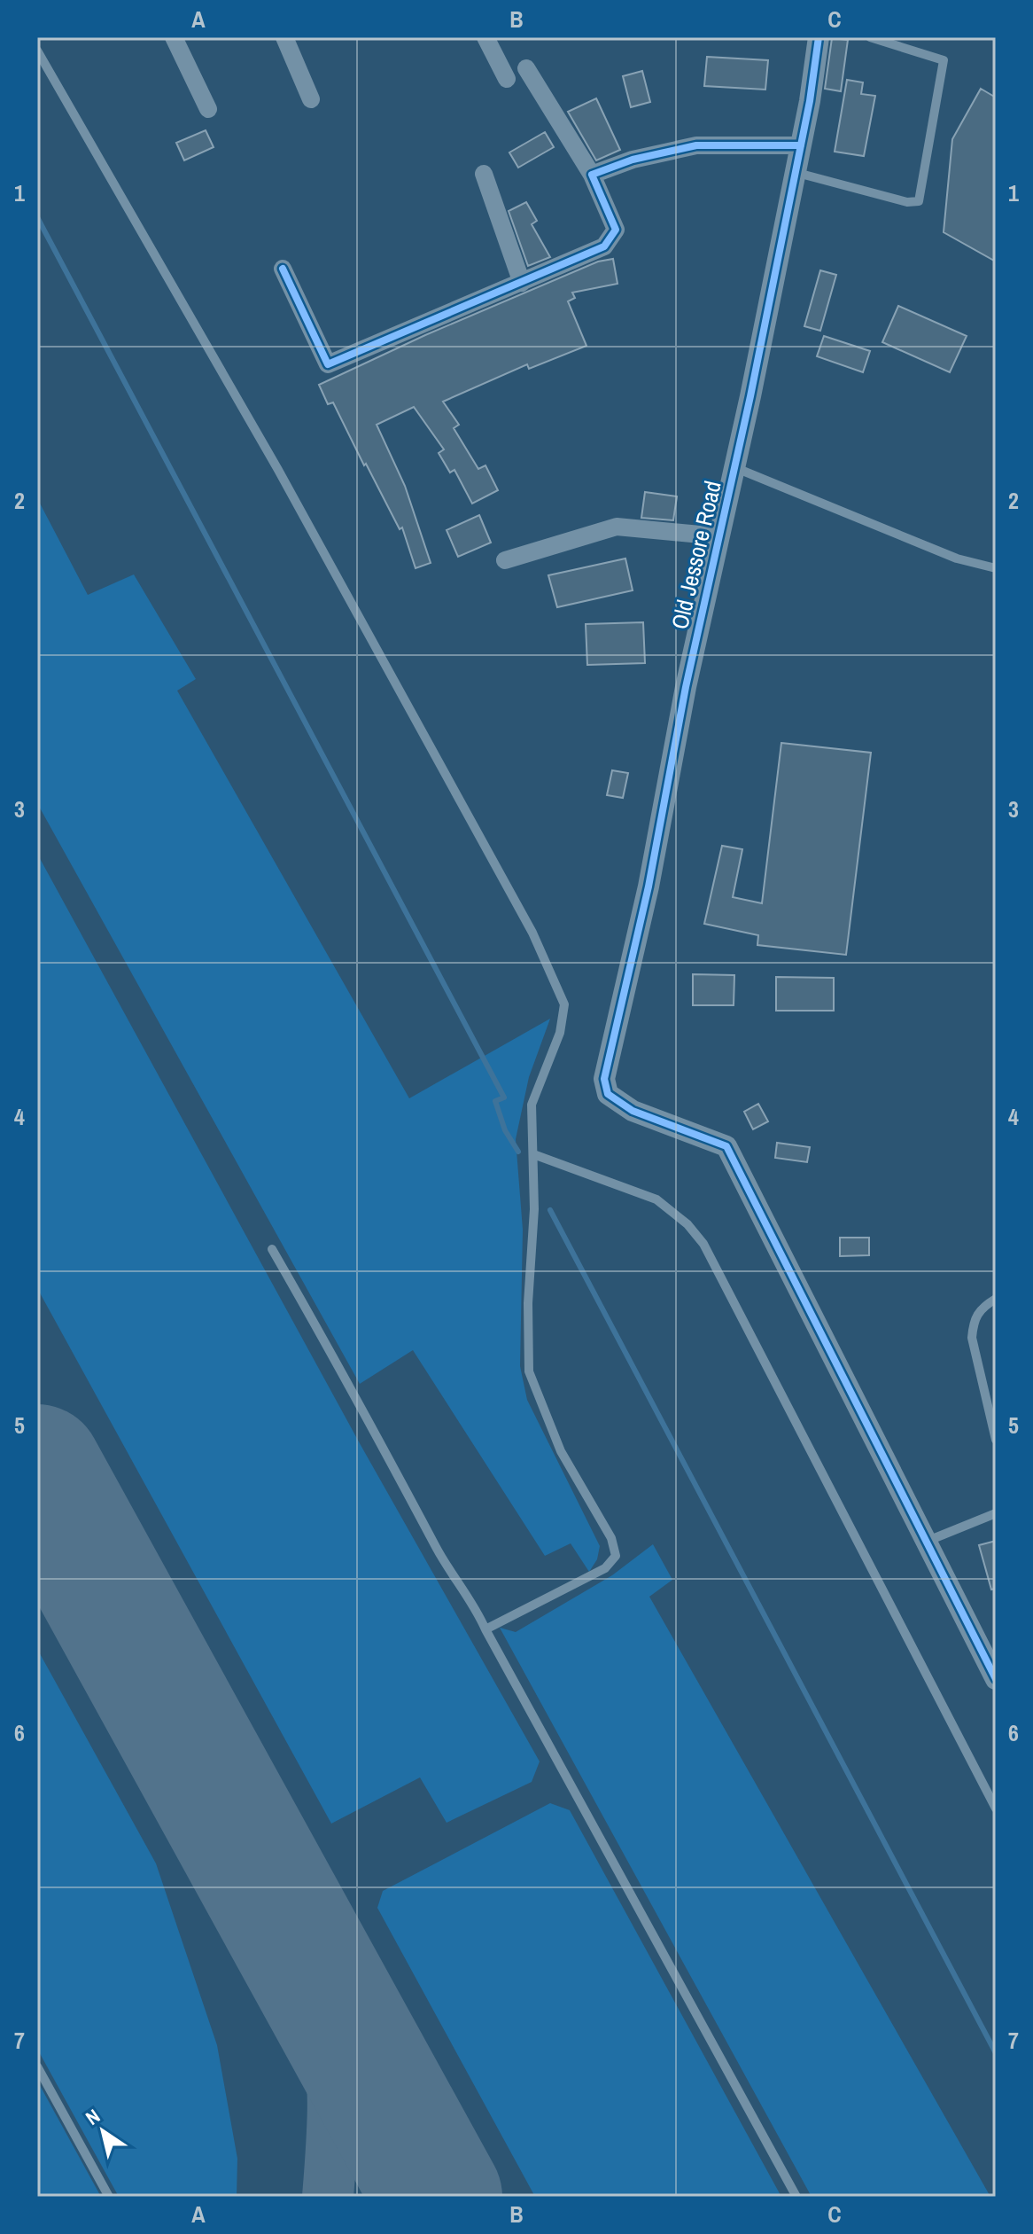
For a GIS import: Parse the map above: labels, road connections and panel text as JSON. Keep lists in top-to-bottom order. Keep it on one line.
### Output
{"streets":{"street":["Old Jessore Road"]},"north":"top left","grid":{"columns":["A","B","C"],"rows":["1","2","3","4","5","6","7"]}}
